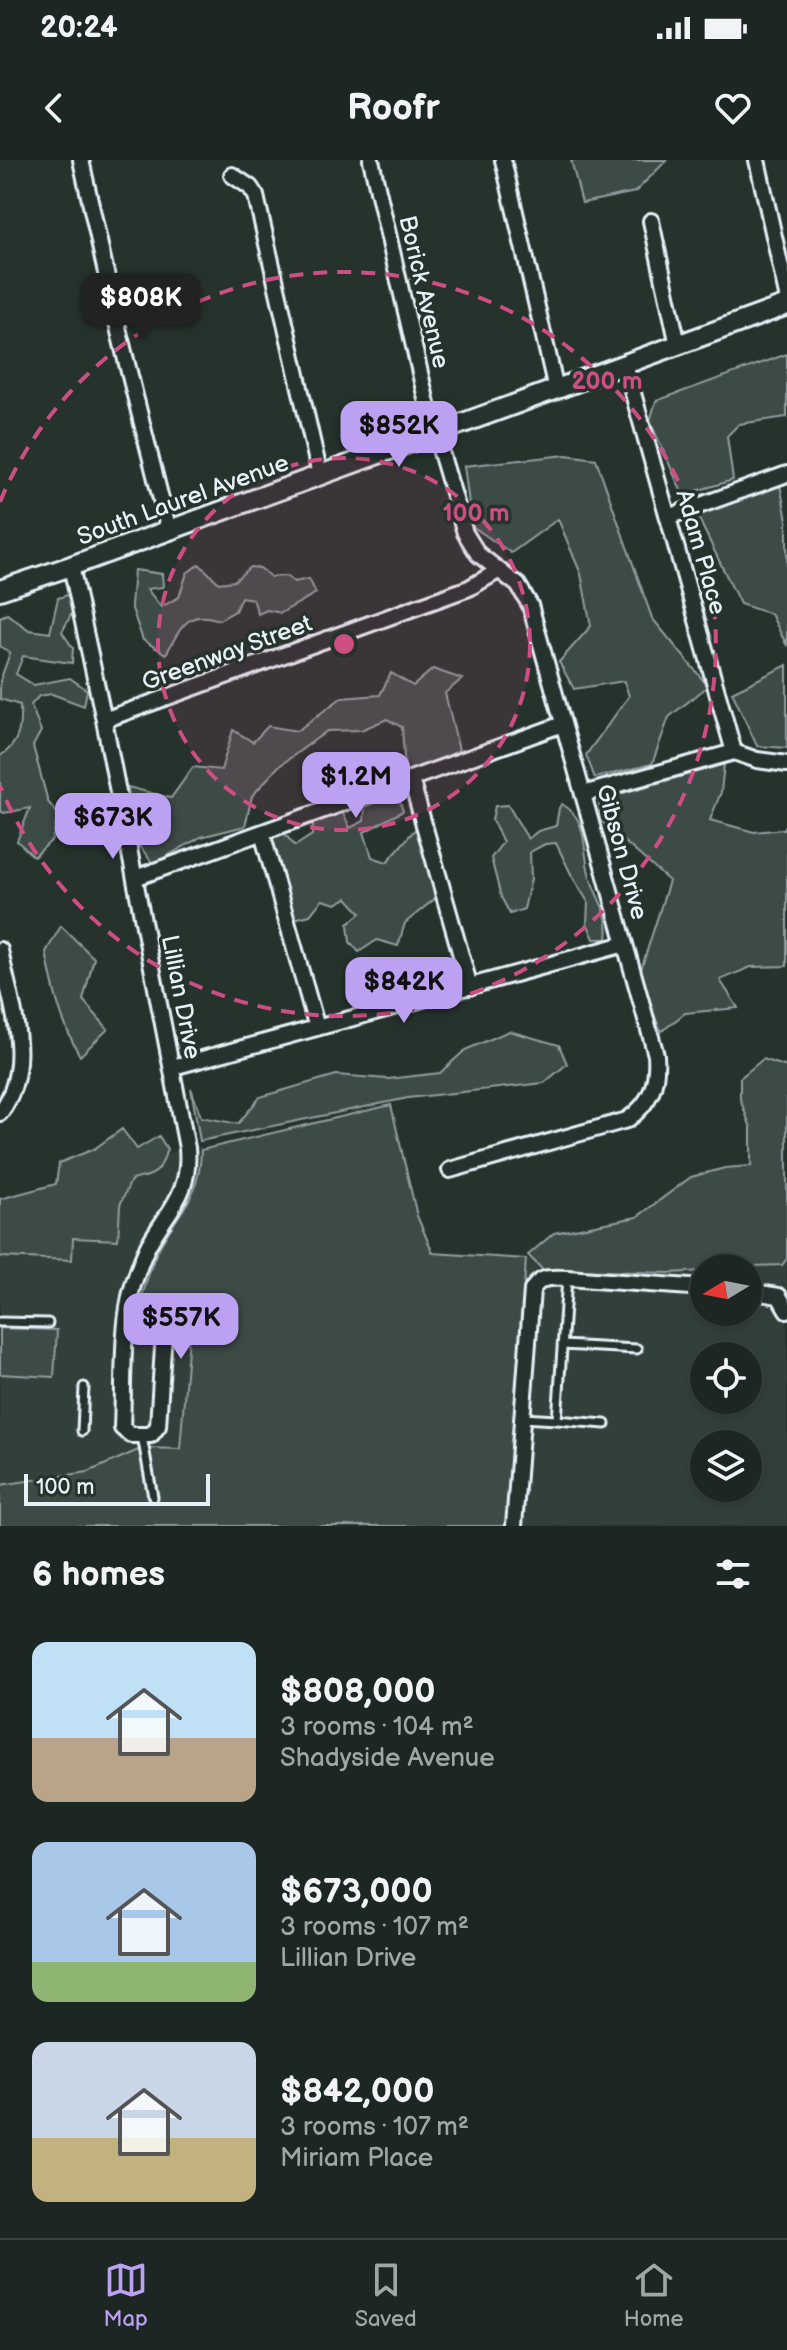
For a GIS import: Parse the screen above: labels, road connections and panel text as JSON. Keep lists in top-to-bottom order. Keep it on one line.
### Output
{"streets":{"street":["Borick Avenue","South Laurel Avenue","Adam Place","Greenway Street","Gibson Drive","Lillian Drive"]},"crossings":[["Borick Avenue","South Laurel Avenue"],["Borick Avenue","Gibson Drive"],["South Laurel Avenue","Adam Place"],["South Laurel Avenue","Gibson Drive"],["South Laurel Avenue","Lillian Drive"],["Greenway Street","Gibson Drive"],["Greenway Street","Lillian Drive"]],"scale_bar":"100 m","north":"left","page":{"status":"20:24","header":"Roofr","price":["$808K","$852K","$1.2M","$673K","$842K","$557K"],"scale":"100 m","heading":"6 homes","list":[{"name":"$808,000","note":"3 rooms · 104 m² · Shadyside Avenue"},{"name":"$673,000","note":"3 rooms · 107 m² · Lillian Drive"},{"name":"$842,000","note":"3 rooms · 107 m² · Miriam Place"}],"tabs":["Map","Saved","Home"]},"rings":["200 m","100 m"]}
